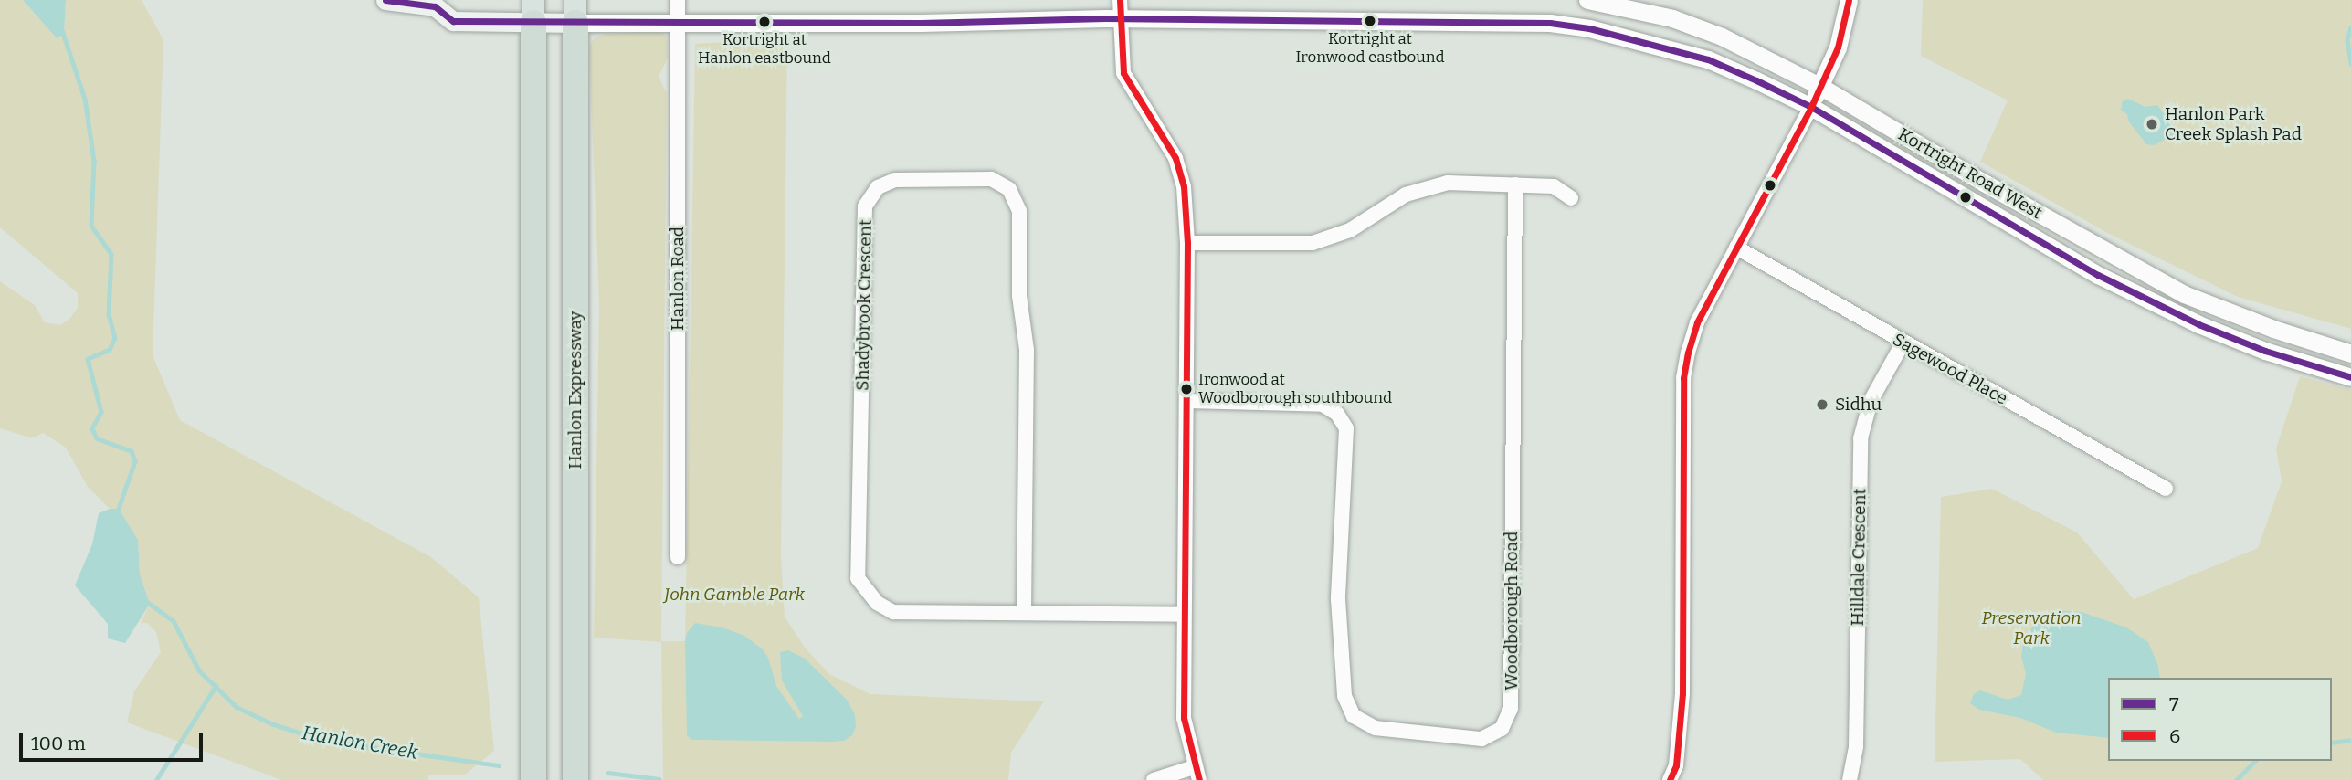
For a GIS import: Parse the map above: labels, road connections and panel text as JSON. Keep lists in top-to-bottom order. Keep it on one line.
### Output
{"streets":{"highway":["Hanlon Expressway"],"main road":["Kortright Road West"],"street":["Hanlon Road","Shadybrook Crescent","Sagewood Place","Hilldale Crescent","Woodborough Road"]},"crossings":[["Kortright Road West","Hanlon Road"],["Kortright Road West","Hanlon Expressway"],["Sagewood Place","Hilldale Crescent"]],"water":["Hanlon Creek"],"parks":["John Gamble Park","Preservation Park"],"places":["Kortright at Ironwood eastbound","Kortright at Hanlon eastbound","Hanlon Park Creek Splash Pad","Ironwood at Woodborough southbound","Sidhu"],"lines":["transit line 7","transit line 6"],"legend":["7","6"],"scale_bar":"100 m"}
